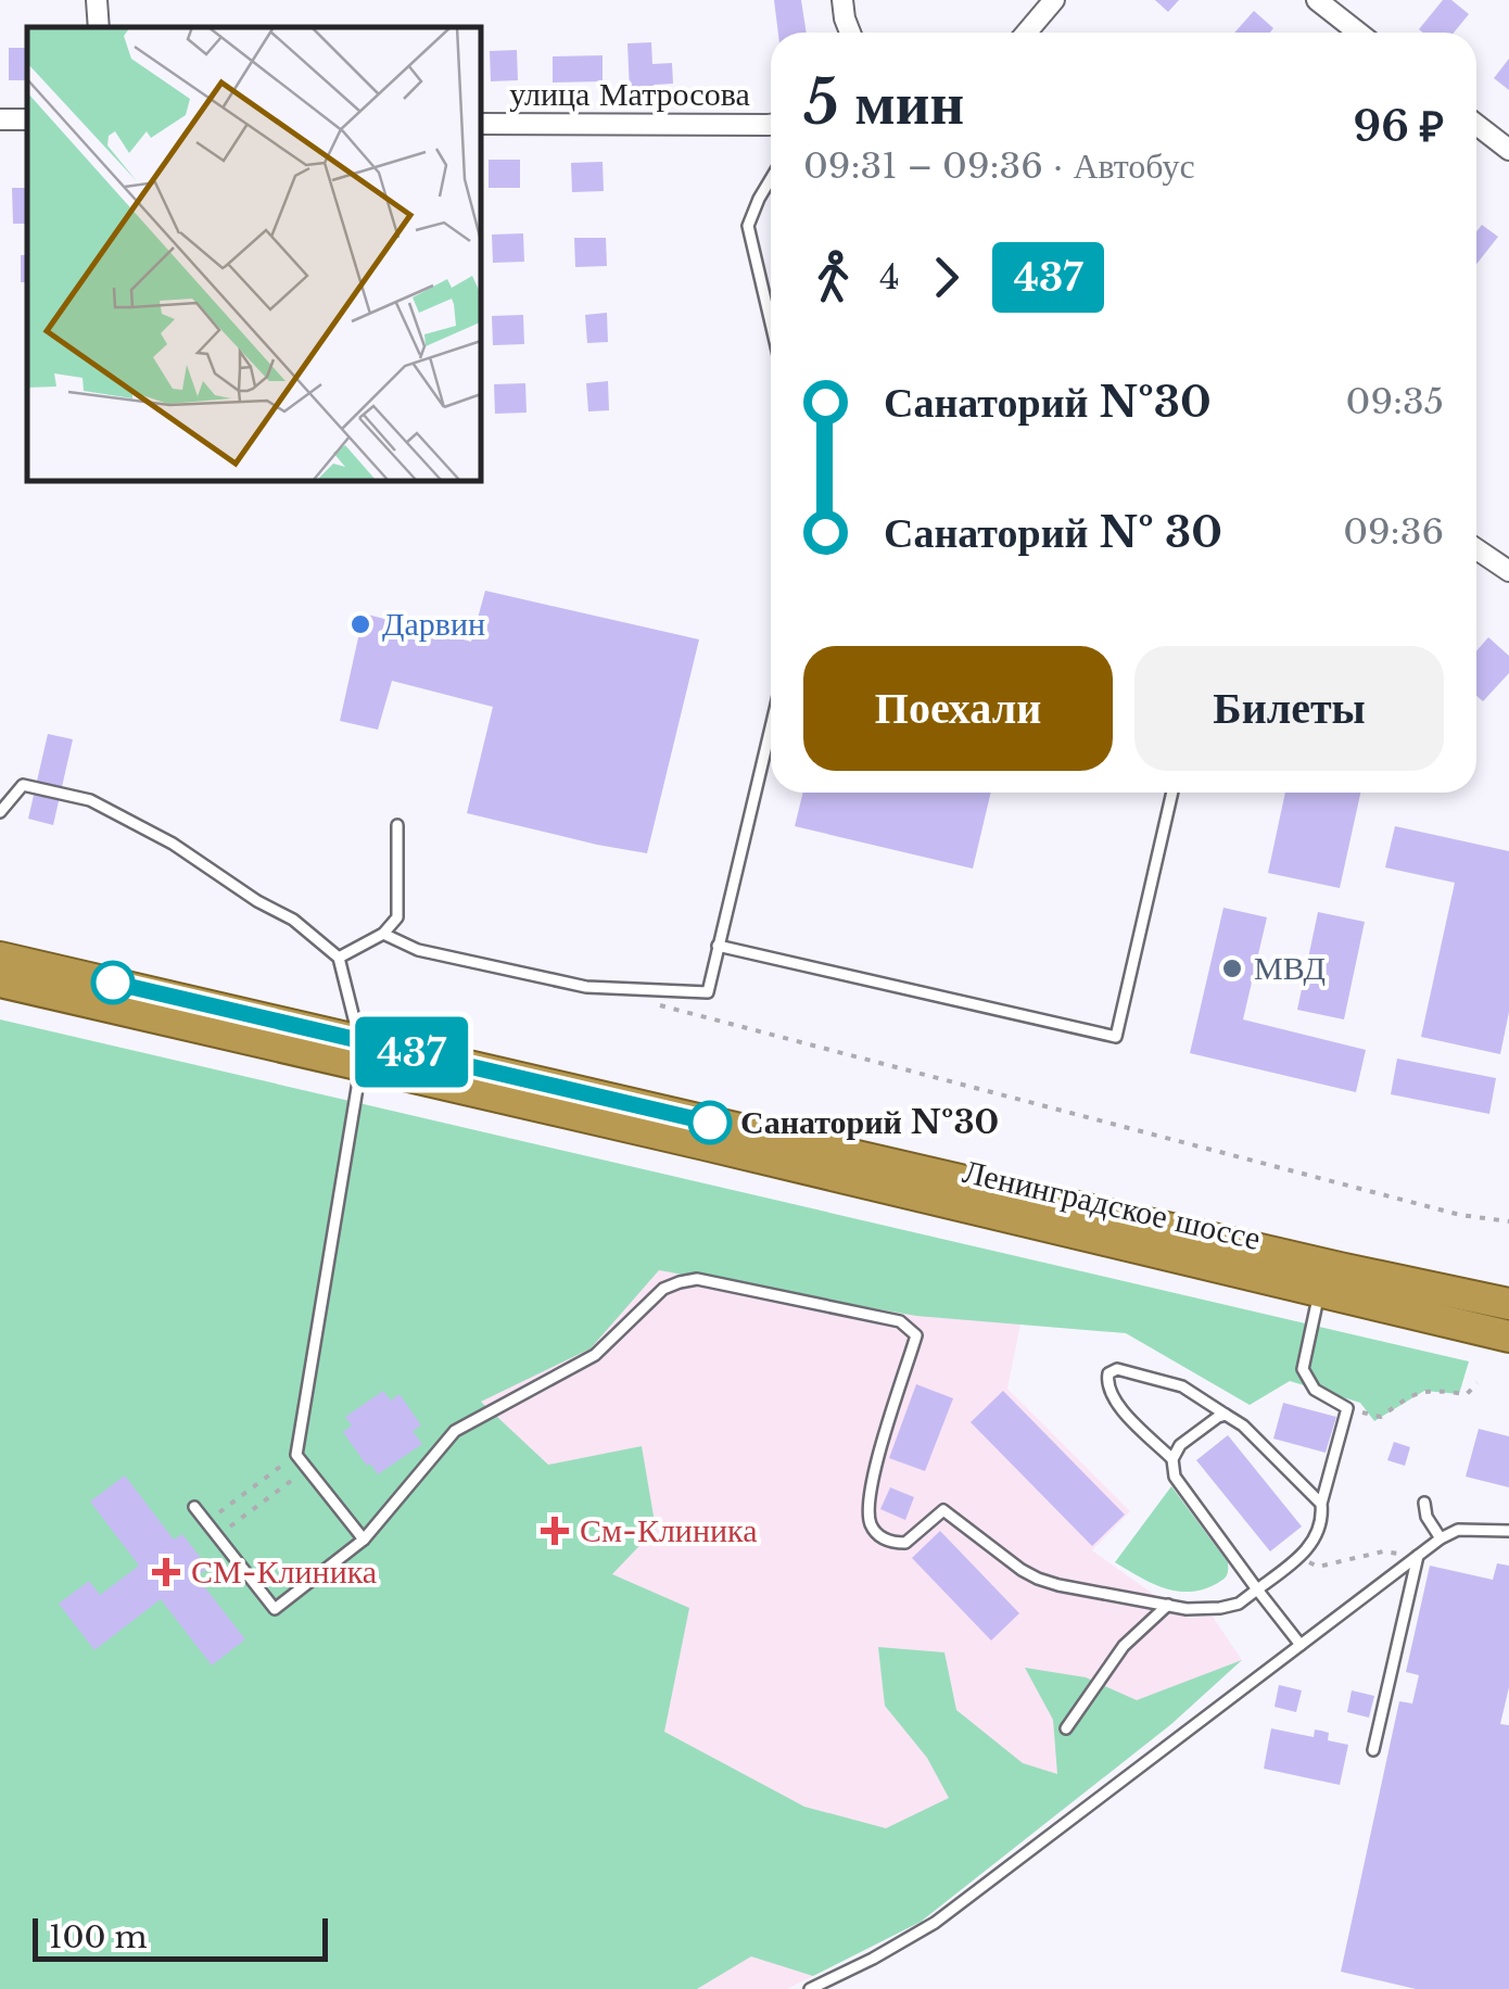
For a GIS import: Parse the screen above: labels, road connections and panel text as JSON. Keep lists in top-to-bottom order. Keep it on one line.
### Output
{"streets":{"highway":["Ленинградское шоссе"],"street":["улица Матросова"]},"places":{"other":["Дарвин","МВД","Санаторий №30"],"health":["См-Клиника","СМ-Клиника"]},"lines":["bus line 437"],"scale_bar":"100 m","page":{"on_map":"437","heading":["5 мин","09:31 – 09:36 · Автобус","96 ₽"],"legs":["4","437"],"list":[{"name":"Санаторий №30","value":"09:35"},{"name":"Санаторий № 30","value":"09:36"}],"buttons":["Поехали","Билеты"],"scale":"100 m"}}
